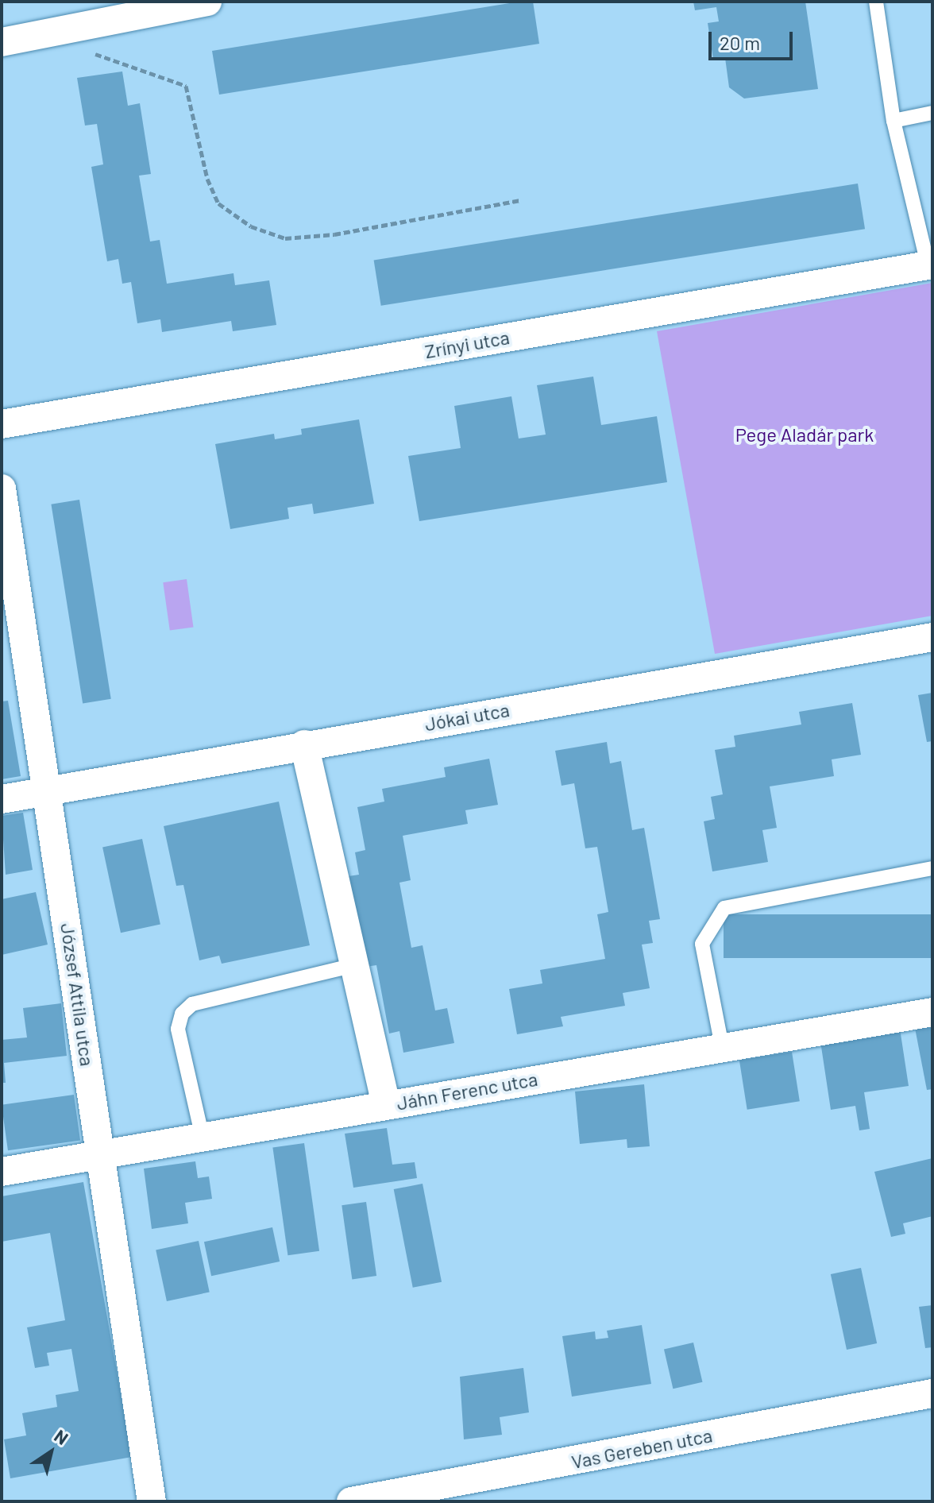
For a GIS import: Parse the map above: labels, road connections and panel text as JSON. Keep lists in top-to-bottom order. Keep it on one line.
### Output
{"streets":{"street":["Zrínyi utca","Jókai utca","József Attila utca","Jáhn Ferenc utca","Vas Gereben utca"]},"crossings":[["Jókai utca","József Attila utca"],["József Attila utca","Jáhn Ferenc utca"]],"parks":["Pege Aladár park"],"scale_bar":"20 m","north":"top right"}
